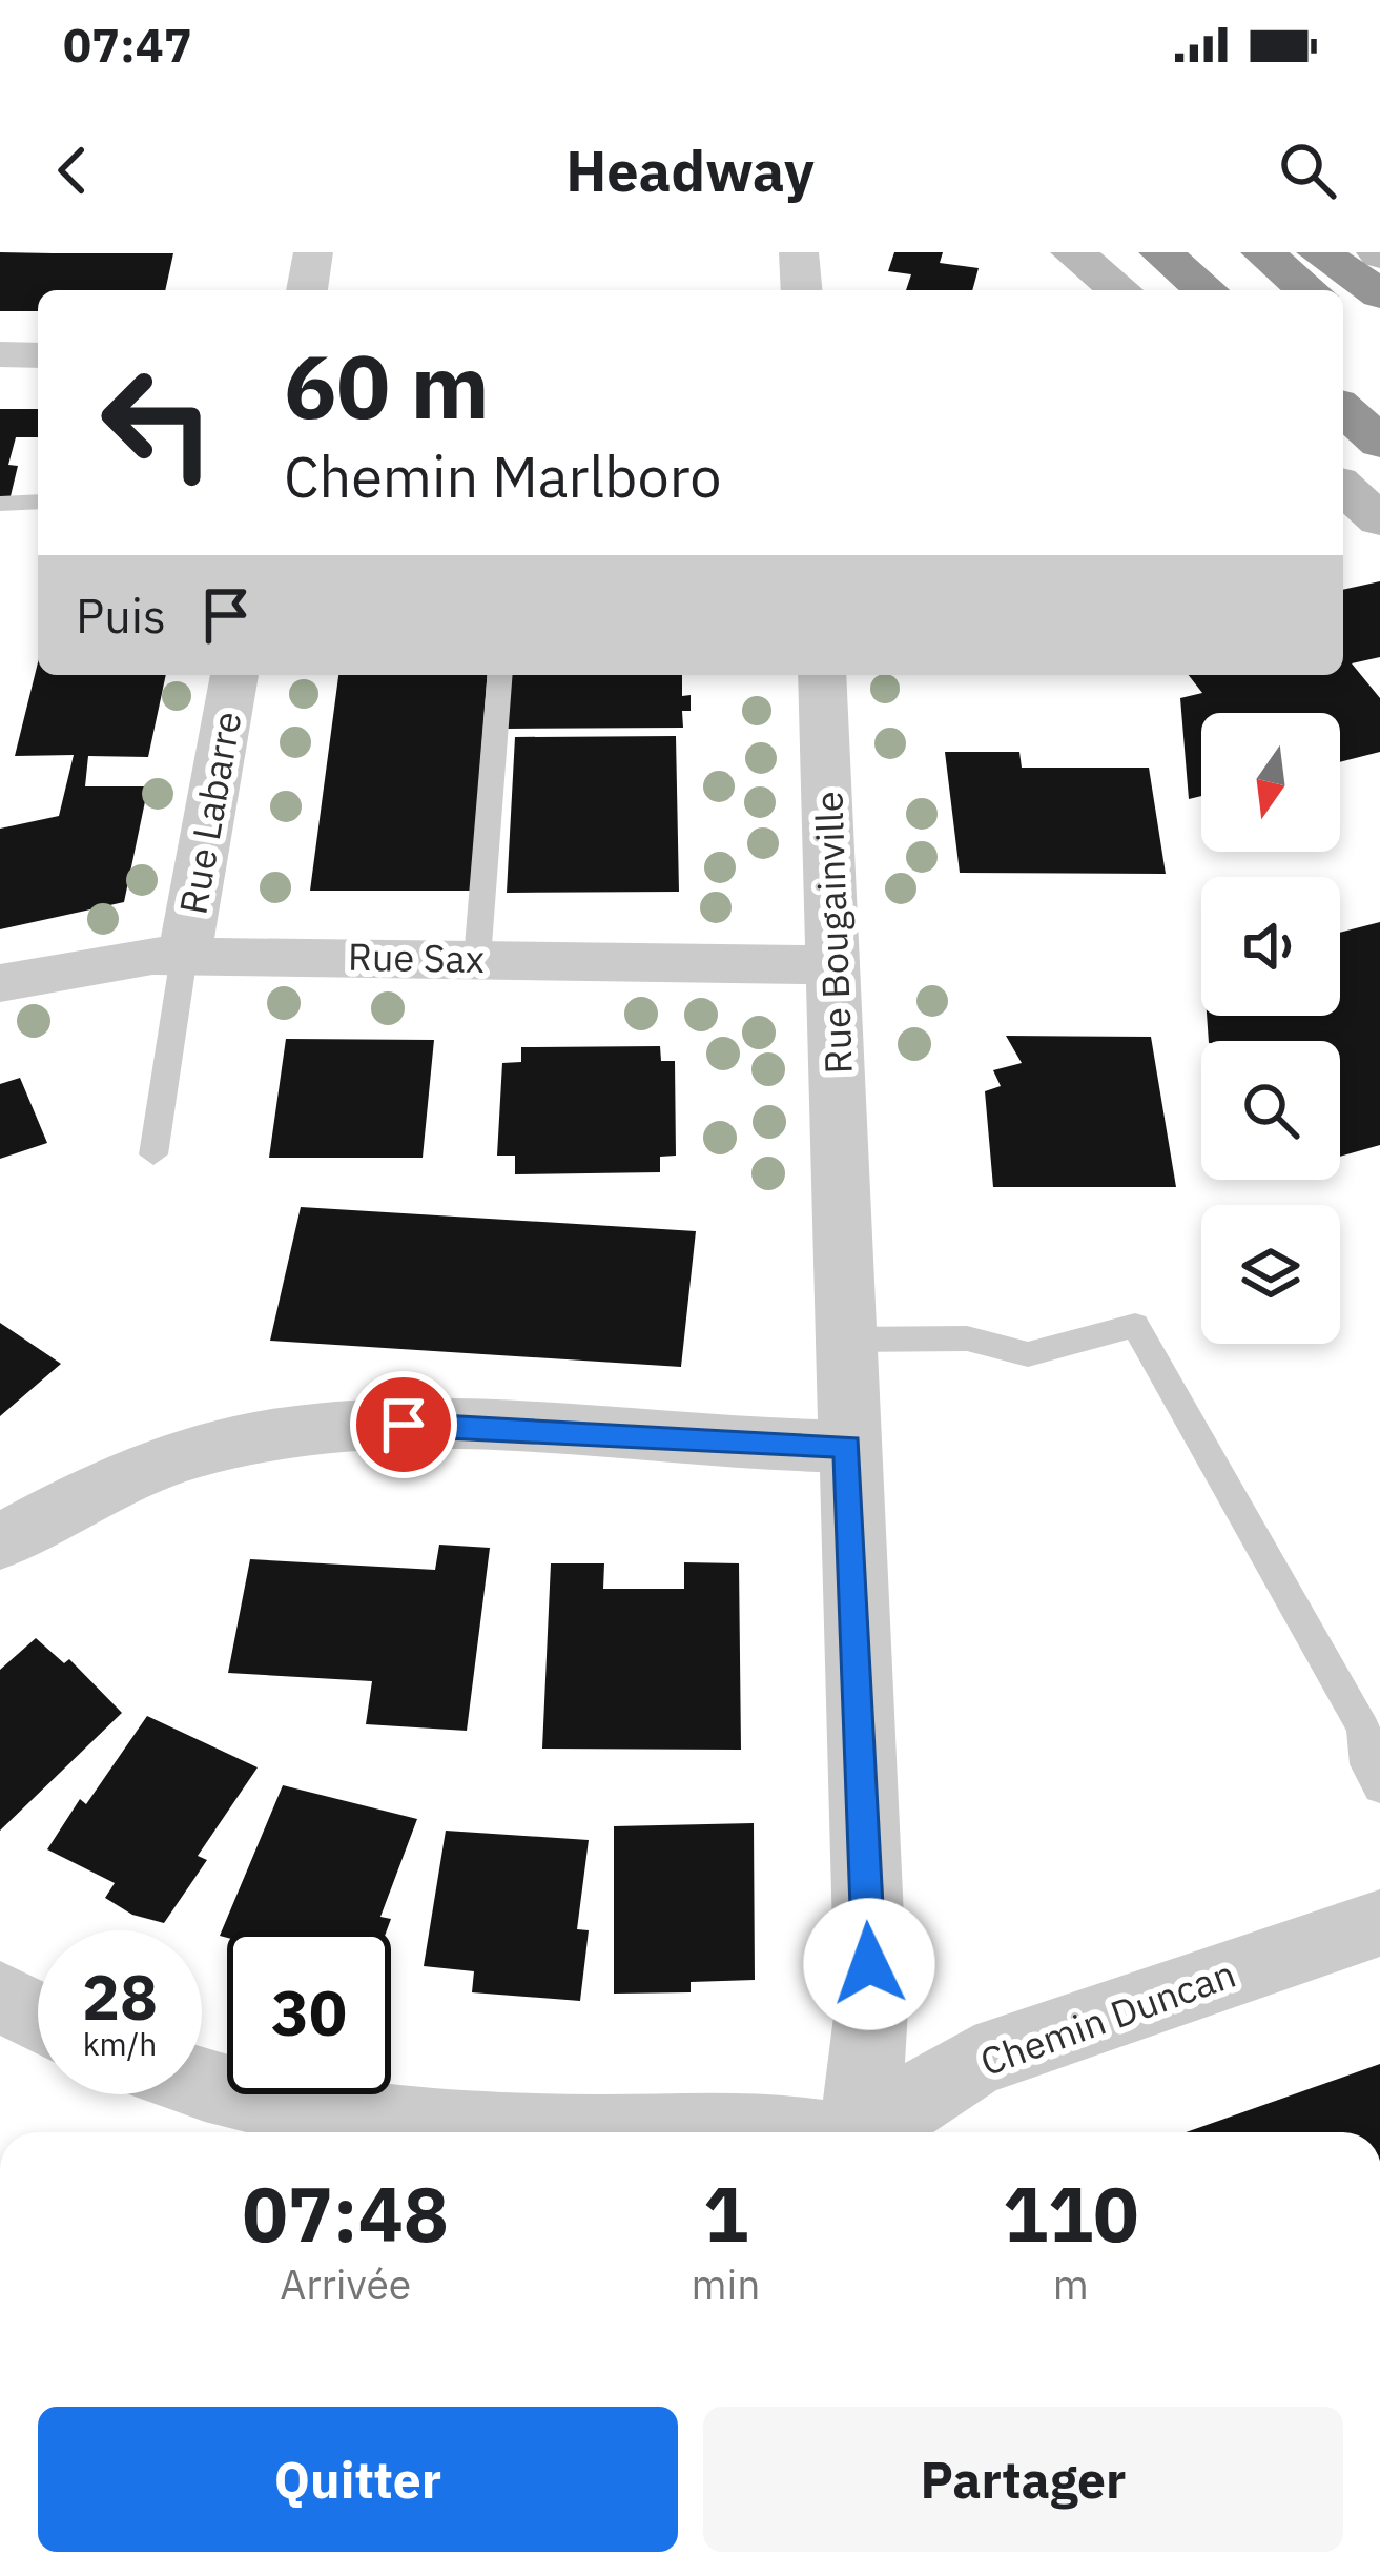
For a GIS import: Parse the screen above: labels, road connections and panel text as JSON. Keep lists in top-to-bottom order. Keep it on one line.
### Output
{"streets":{"street":["Rue Labarre","Rue Bougainville","Rue Sax","Chemin Duncan"]},"crossings":[["Rue Labarre","Rue Sax"],["Rue Bougainville","Rue Sax"]],"north":"bottom","page":{"status":"07:47","header":"Headway","turn":["60 m","Chemin Marlboro"],"then":"Puis","speed":"28 km/h","limit":"30","eta":["07:48","Arrivée","1","min","110","m"],"buttons":["Quitter","Partager"]}}
